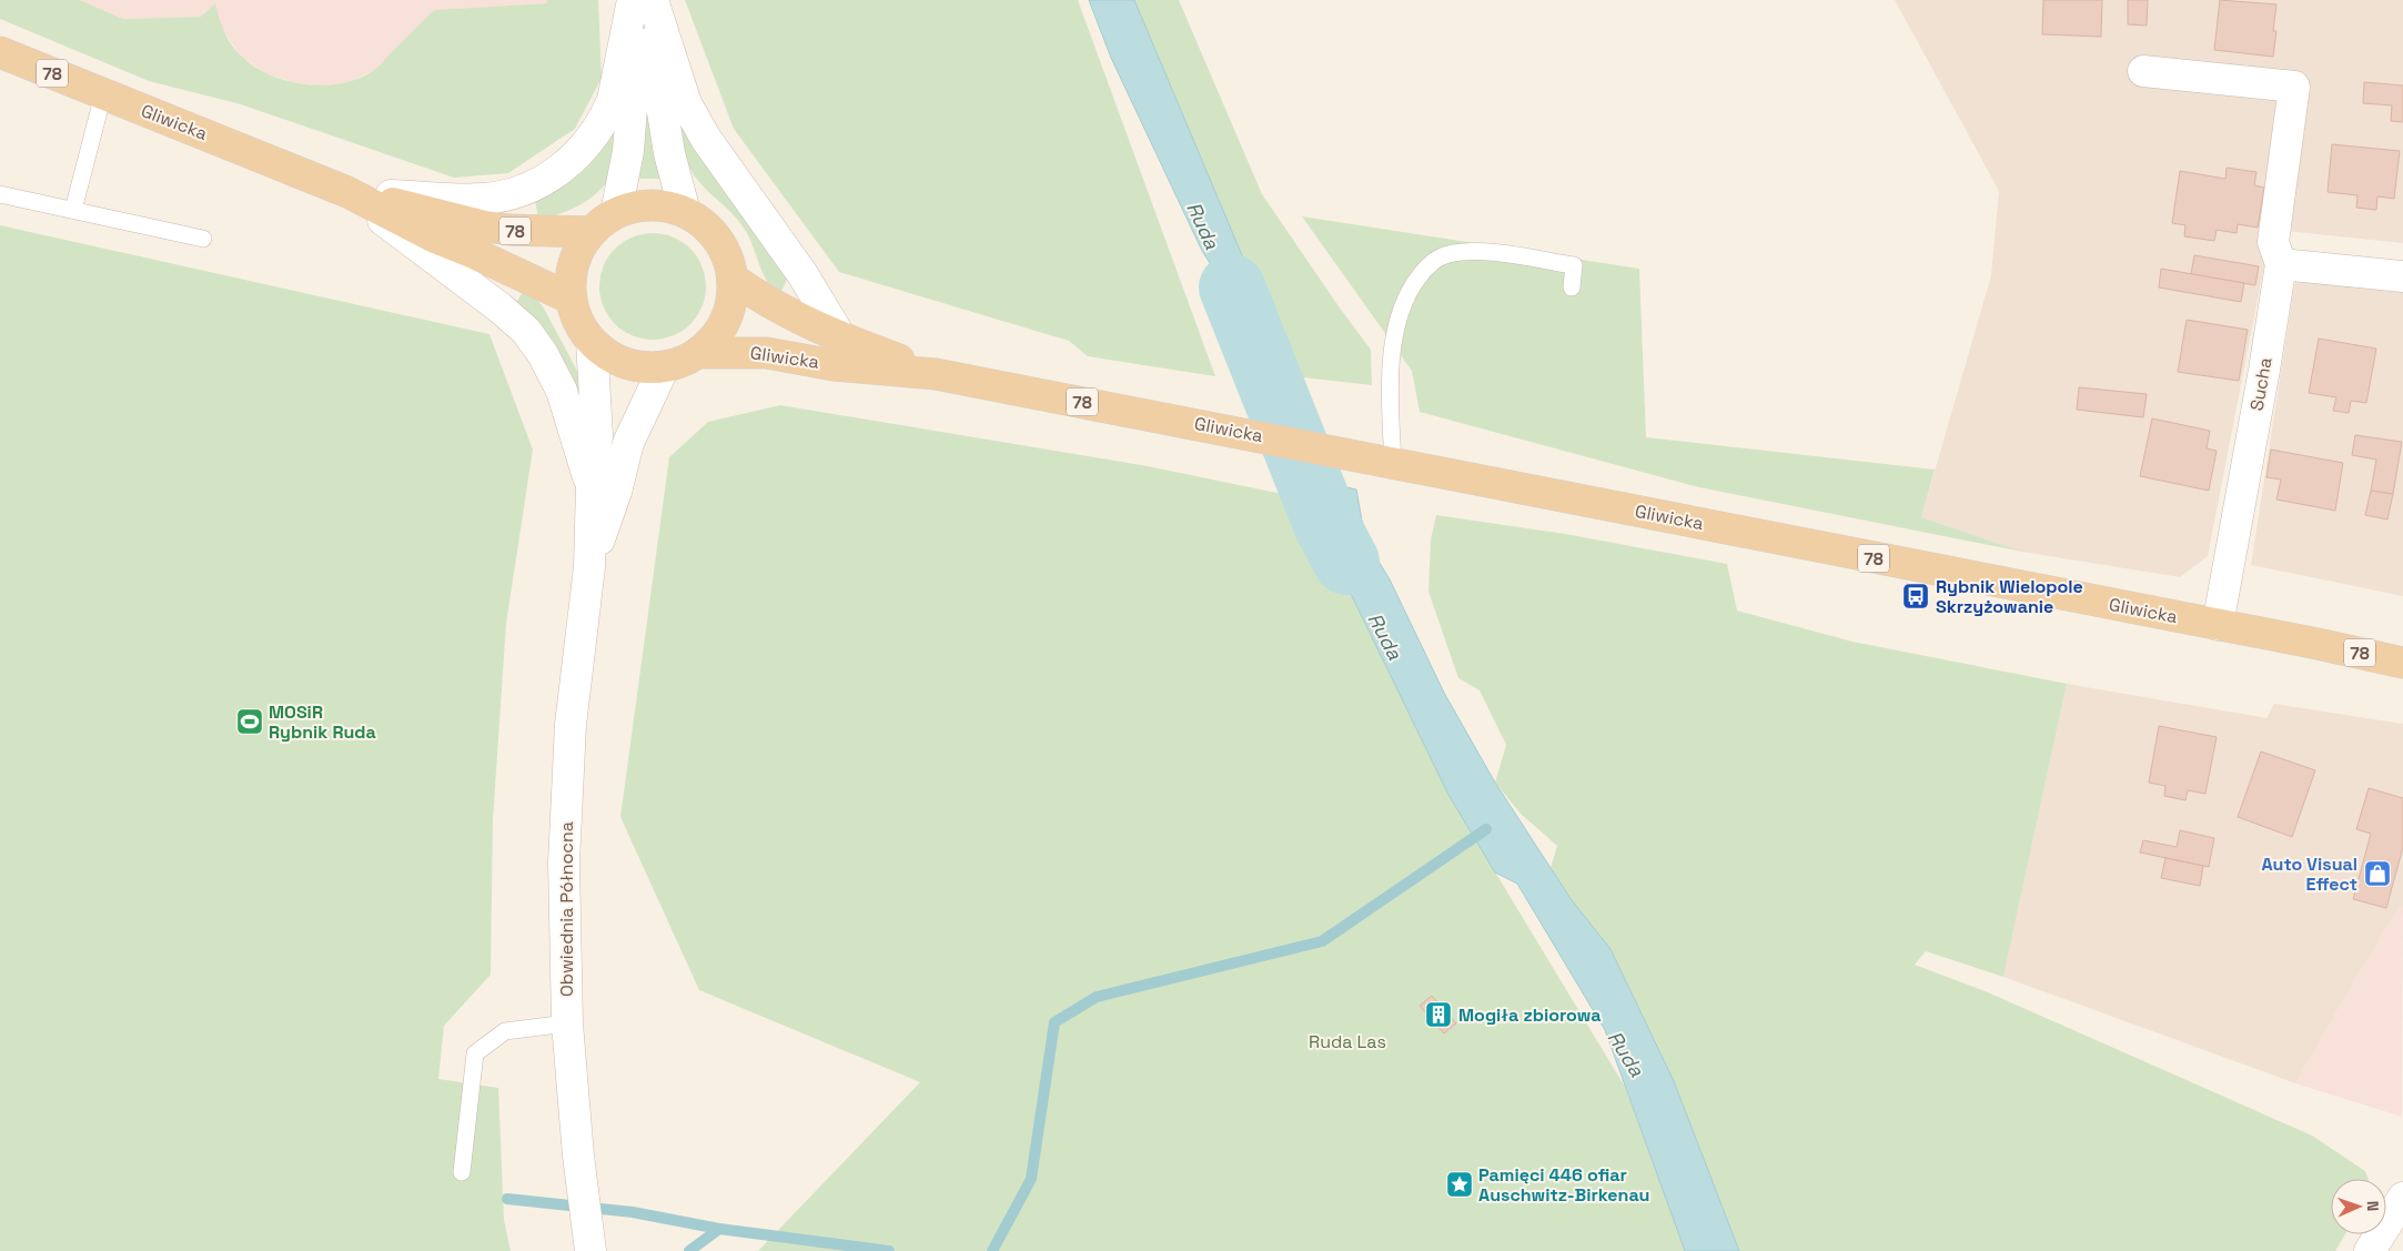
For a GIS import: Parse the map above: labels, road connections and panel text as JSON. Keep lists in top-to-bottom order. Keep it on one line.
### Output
{"streets":{"main road":["78","Gliwicka","Sucha","Obwiednia Północna"]},"crossings":[["78","Gliwicka"],["78","Obwiednia Północna"],["Gliwicka","Sucha"],["Gliwicka","Obwiednia Północna"]],"water":["Ruda"],"parks":["Ruda Las"],"places":{"bus stop":["Rybnik Wielopole Skrzyżowanie"],"sports":["MOSiR Rybnik Ruda"],"shop":["Auto Visual Effect"],"building":["Mogiła zbiorowa"],"place":["Pamięci 446 ofiar Auschwitz-Birkenau"]},"north":"right"}
